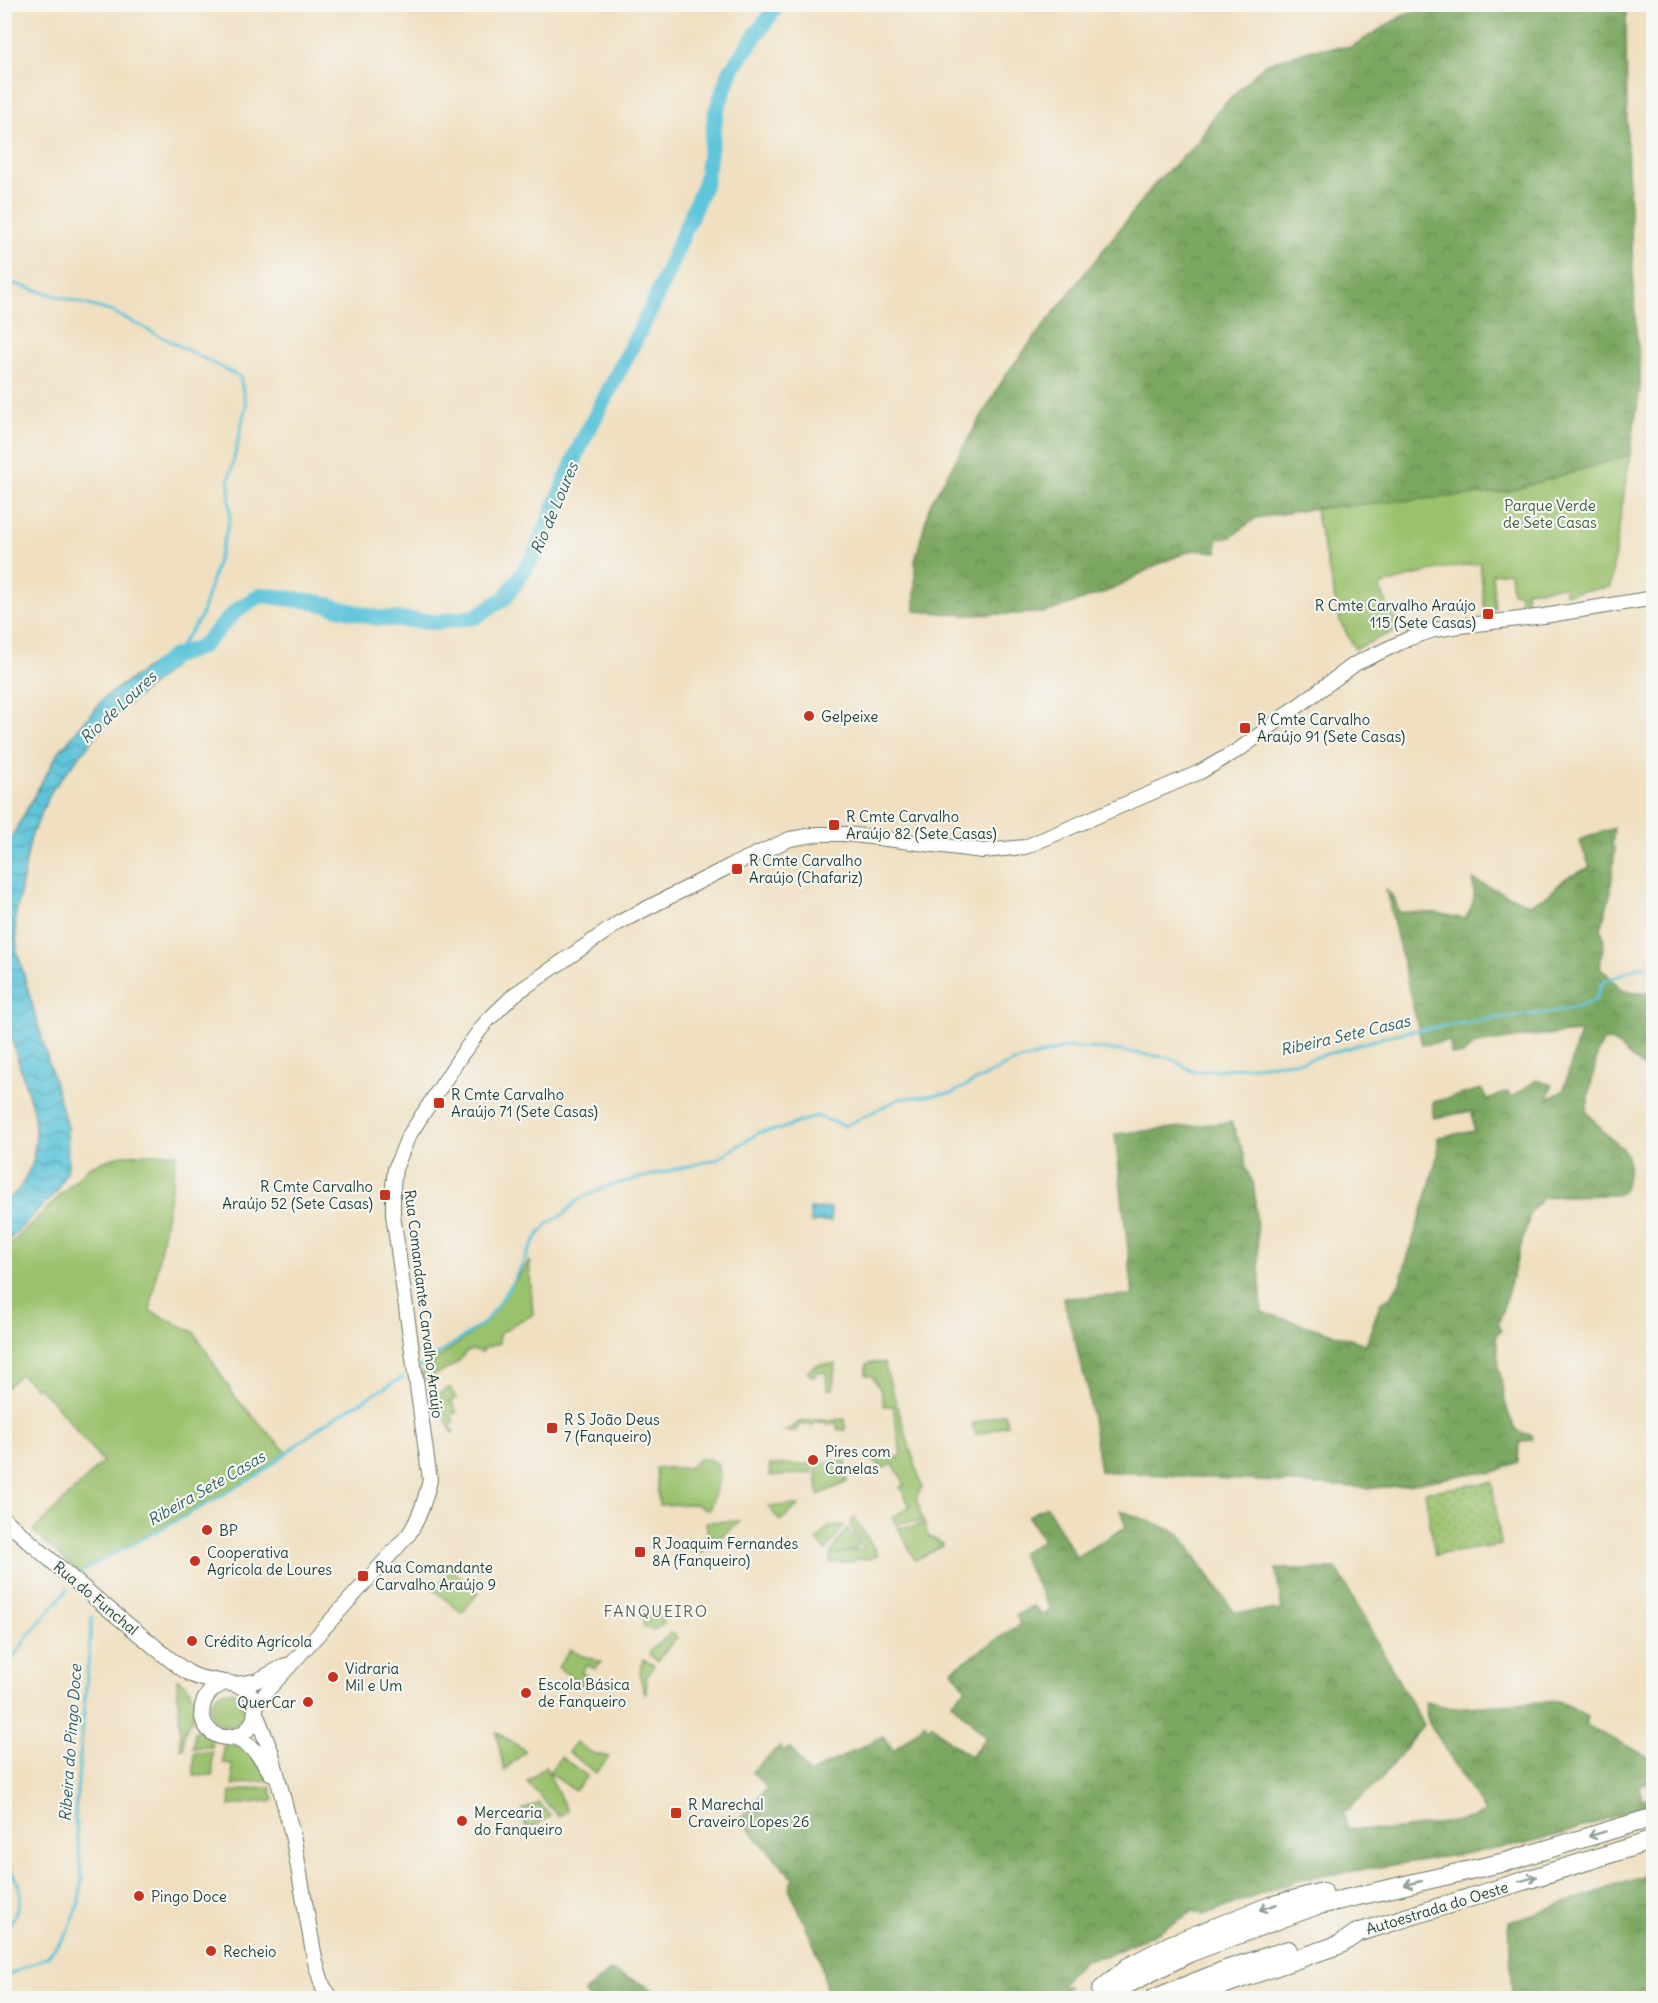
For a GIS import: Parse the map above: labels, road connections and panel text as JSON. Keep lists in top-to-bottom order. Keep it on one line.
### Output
{"streets":{"highway":["Autoestrada do Oeste"],"main road":["Rua Comandante Carvalho Araújo","Rua do Funchal"]},"crossings":[["Rua Comandante Carvalho Araújo","Rua do Funchal"]],"districts":["FANQUEIRO"],"water":["Rio de Loures","Ribeira Sete Casas","Ribeira do Pingo Doce"],"parks":["Parque Verde de Sete Casas"],"places":{"transit":["R Cmte Carvalho Araújo 115 (Sete Casas)","R Cmte Carvalho Araújo 91 (Sete Casas)","R Cmte Carvalho Araújo 82 (Sete Casas)","R Cmte Carvalho Araújo (Chafariz)","R Cmte Carvalho Araújo 71 (Sete Casas)","R Cmte Carvalho Araújo 52 (Sete Casas)","R S João Deus 7 (Fanqueiro)","R Joaquim Fernandes 8A (Fanqueiro)","Rua Comandante Carvalho Araújo 9","R Marechal Craveiro Lopes 26"],"other":["Gelpeixe","Pires com Canelas","BP","Cooperativa Agrícola de Loures","Crédito Agrícola","Vidraria Mil e Um","Escola Básica de Fanqueiro","QuerCar","Mercearia do Fanqueiro","Pingo Doce","Recheio"]}}
